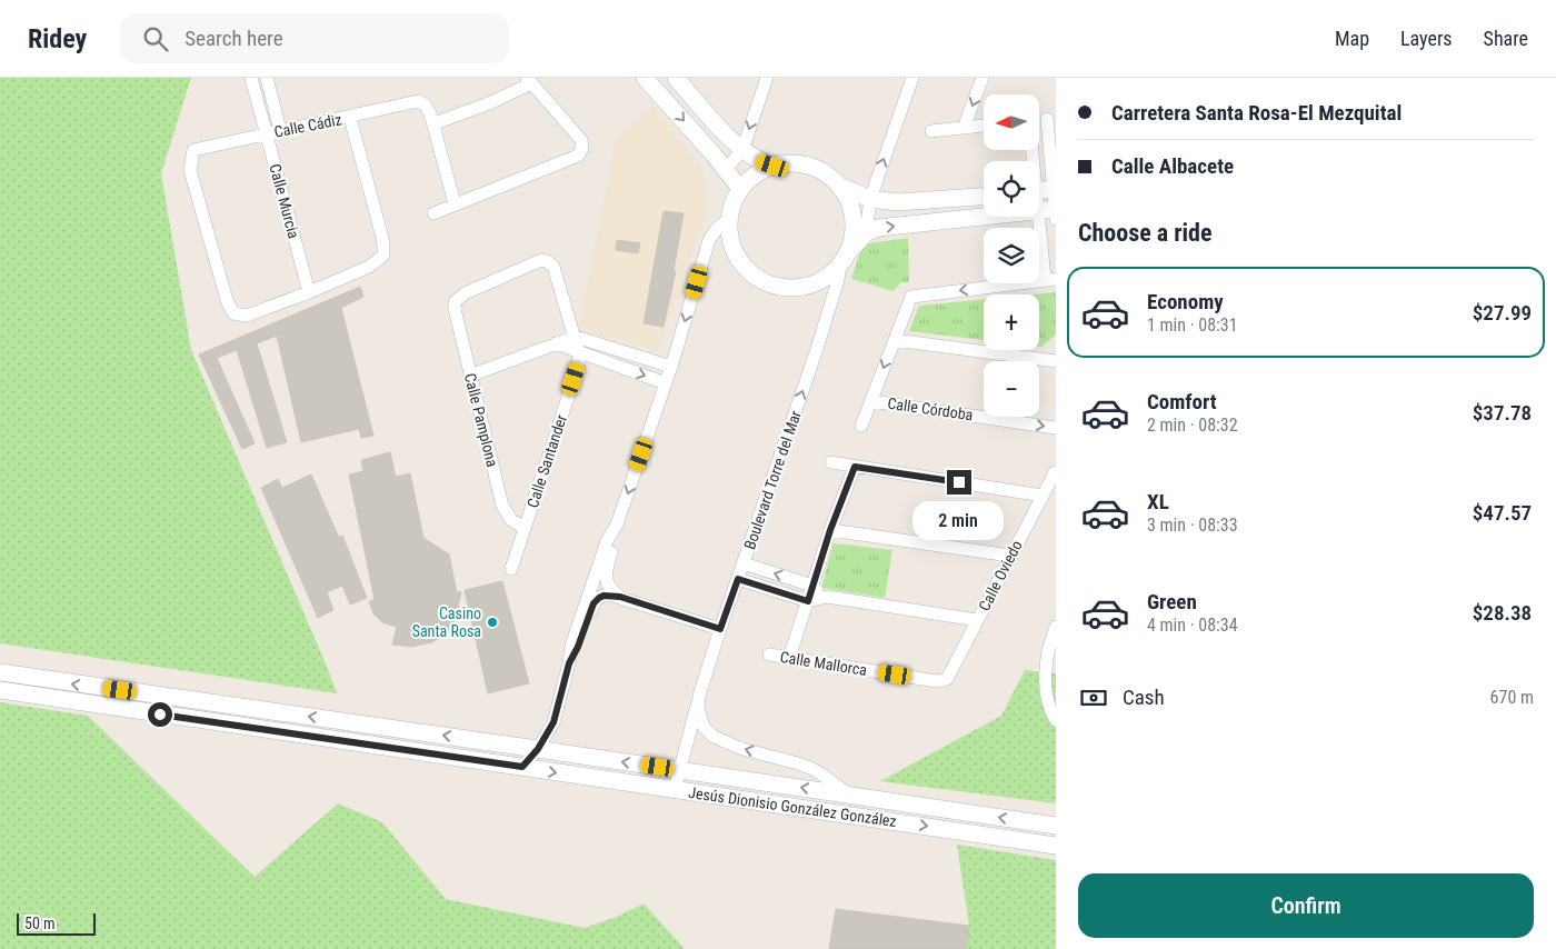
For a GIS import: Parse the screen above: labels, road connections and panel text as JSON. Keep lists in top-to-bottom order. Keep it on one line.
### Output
{"streets":{"main road":["Jesús Dionisio González González"],"street":["Calle Cádiz","Calle Murcia","Calle Córdoba","Calle Pamplona","Calle Santander","Boulevard Torre del Mar","Calle Oviedo","Calle Mallorca"]},"crossings":[["Calle Cádiz","Calle Murcia"],["Calle Pamplona","Calle Santander"],["Boulevard Torre del Mar","Jesús Dionisio González González"],["Calle Oviedo","Calle Mallorca"]],"places":["Casino Santa Rosa"],"scale_bar":"50 m","north":"left","page":{"header":"Ridey","search":"Search here","nav":["Map","Layers","Share"],"banner":["Carretera Santa Rosa-El Mezquital","Calle Albacete"],"map_buttons":["+","−"],"heading":"Choose a ride","list":[{"name":"Economy","note":"1 min · 08:31","value":"$27.99"},{"name":"Comfort","note":"2 min · 08:32","value":"$37.78"},{"name":"XL","note":"3 min · 08:33","value":"$47.57"},{"name":"Green","note":"4 min · 08:34","value":"$28.38"}],"bubble":"2 min","pay":["Cash","670 m"],"buttons":"Confirm","scale":"50 m"}}
